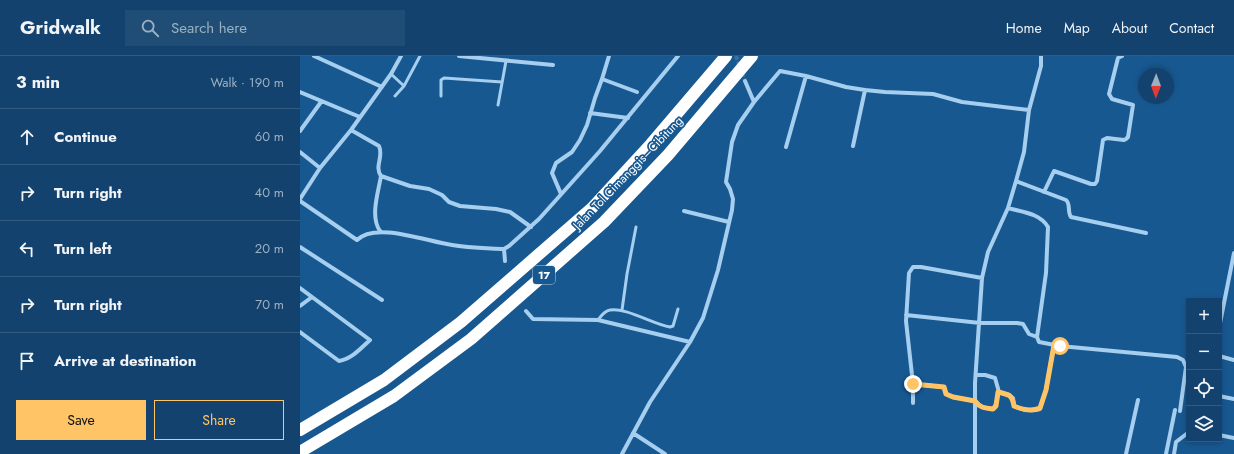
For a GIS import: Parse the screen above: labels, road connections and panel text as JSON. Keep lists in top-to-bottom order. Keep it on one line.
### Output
{"streets":{"highway":["Jalan Tol Cimanggis–Cibitung","17"]},"north":"bottom","page":{"header":"Gridwalk","search":"Search here","nav":["Home","Map","About","Contact"],"heading":["3 min","Walk · 190 m"],"list":[["Continue","60 m"],["Turn right","40 m"],["Turn left","20 m"],["Turn right","70 m"],"Arrive at destination"],"map_buttons":["+","−"],"buttons":["Save","Share"]}}
